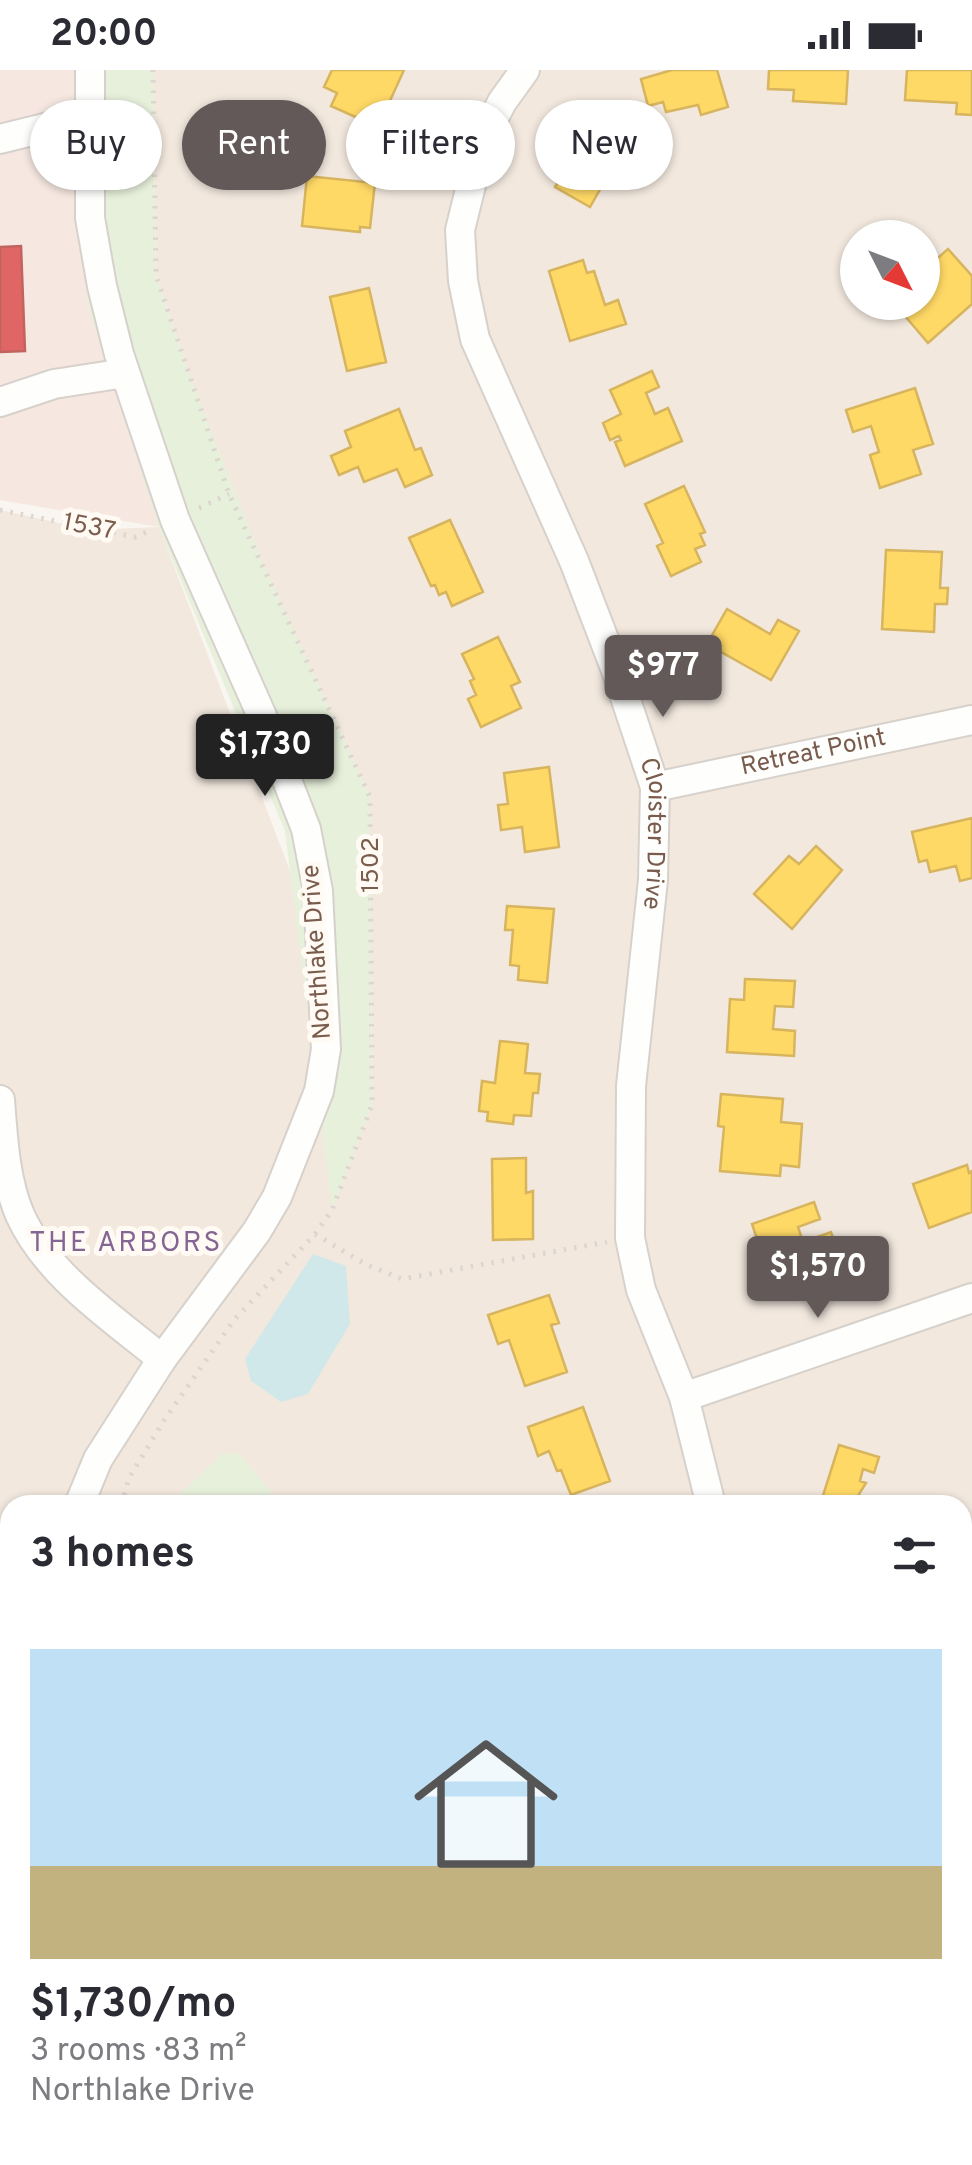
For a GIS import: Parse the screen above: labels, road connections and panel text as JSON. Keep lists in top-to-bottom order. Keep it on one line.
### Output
{"streets":{"street":["Retreat Point","Cloister Drive","Northlake Drive"],"path":["1537","1502"]},"crossings":[["1537","1502"],["1537","Northlake Drive"],["Retreat Point","Cloister Drive"]],"districts":["THE ARBORS"],"north":"bottom right","page":{"status":"20:00","chip":["Buy","Rent","Filters","New"],"price":["$977","$1,730","$1,570"],"heading":"3 homes","list":[{"name":"$1,730/mo","note":"3 rooms · 83 m² · Northlake Drive"}]}}
